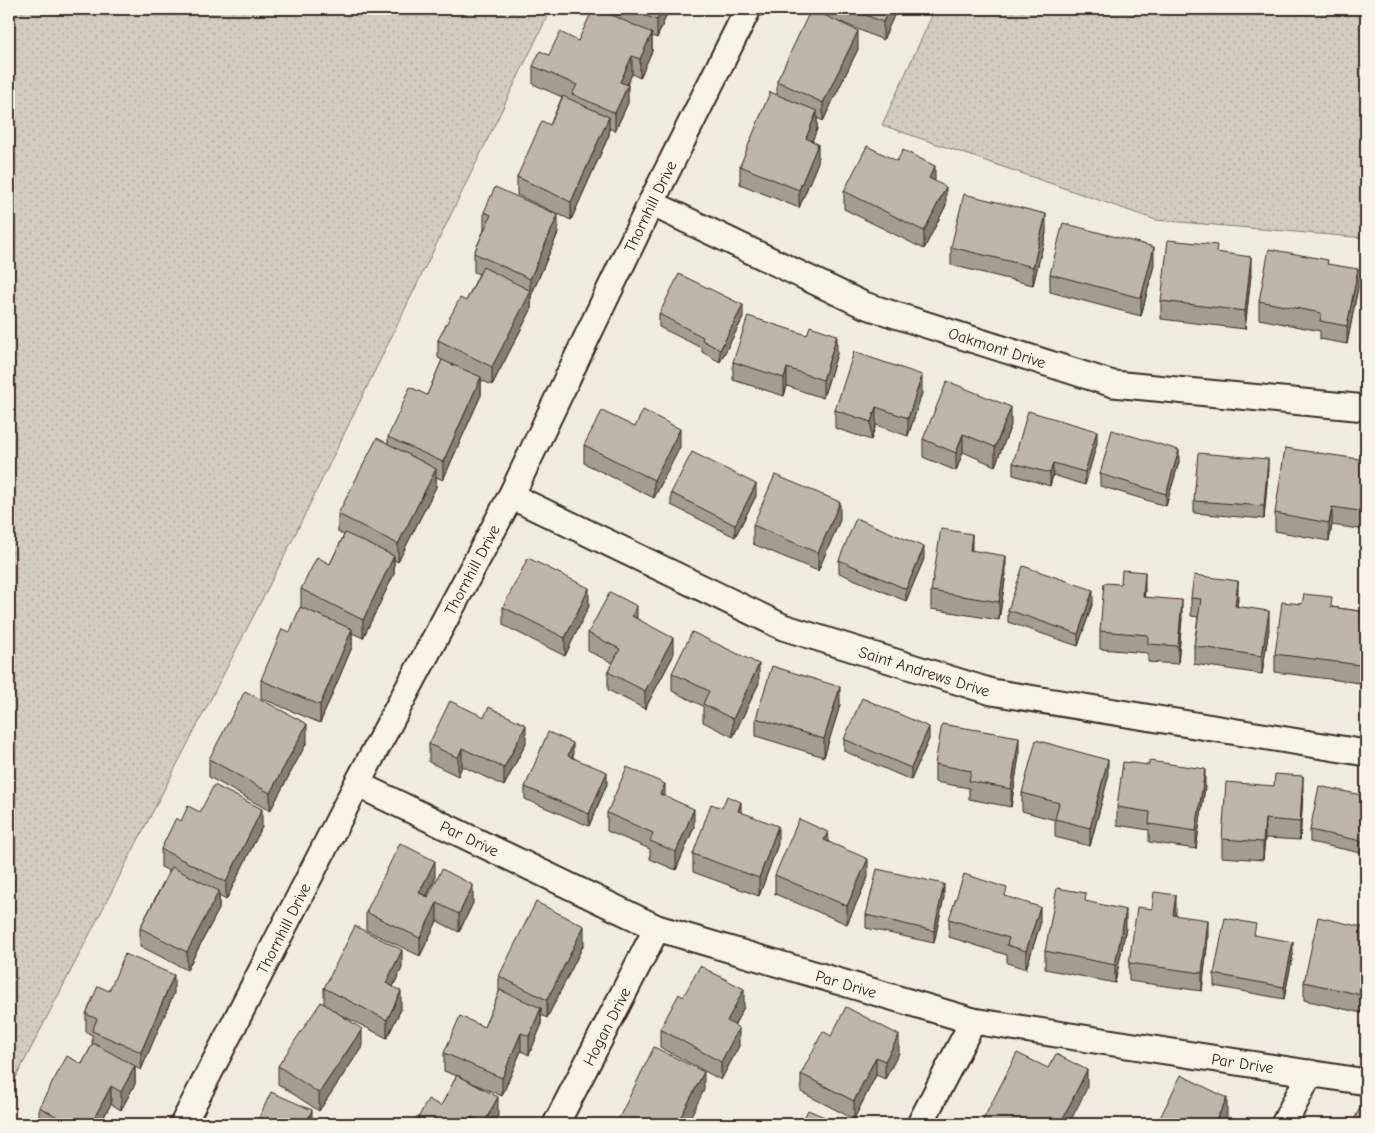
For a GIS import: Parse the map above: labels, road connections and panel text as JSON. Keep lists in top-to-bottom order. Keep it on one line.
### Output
{"streets":{"street":["Thornhill Drive","Oakmont Drive","Saint Andrews Drive","Par Drive","Hogan Drive"]},"crossings":[["Thornhill Drive","Oakmont Drive"],["Thornhill Drive","Saint Andrews Drive"],["Thornhill Drive","Par Drive"],["Par Drive","Hogan Drive"]]}
